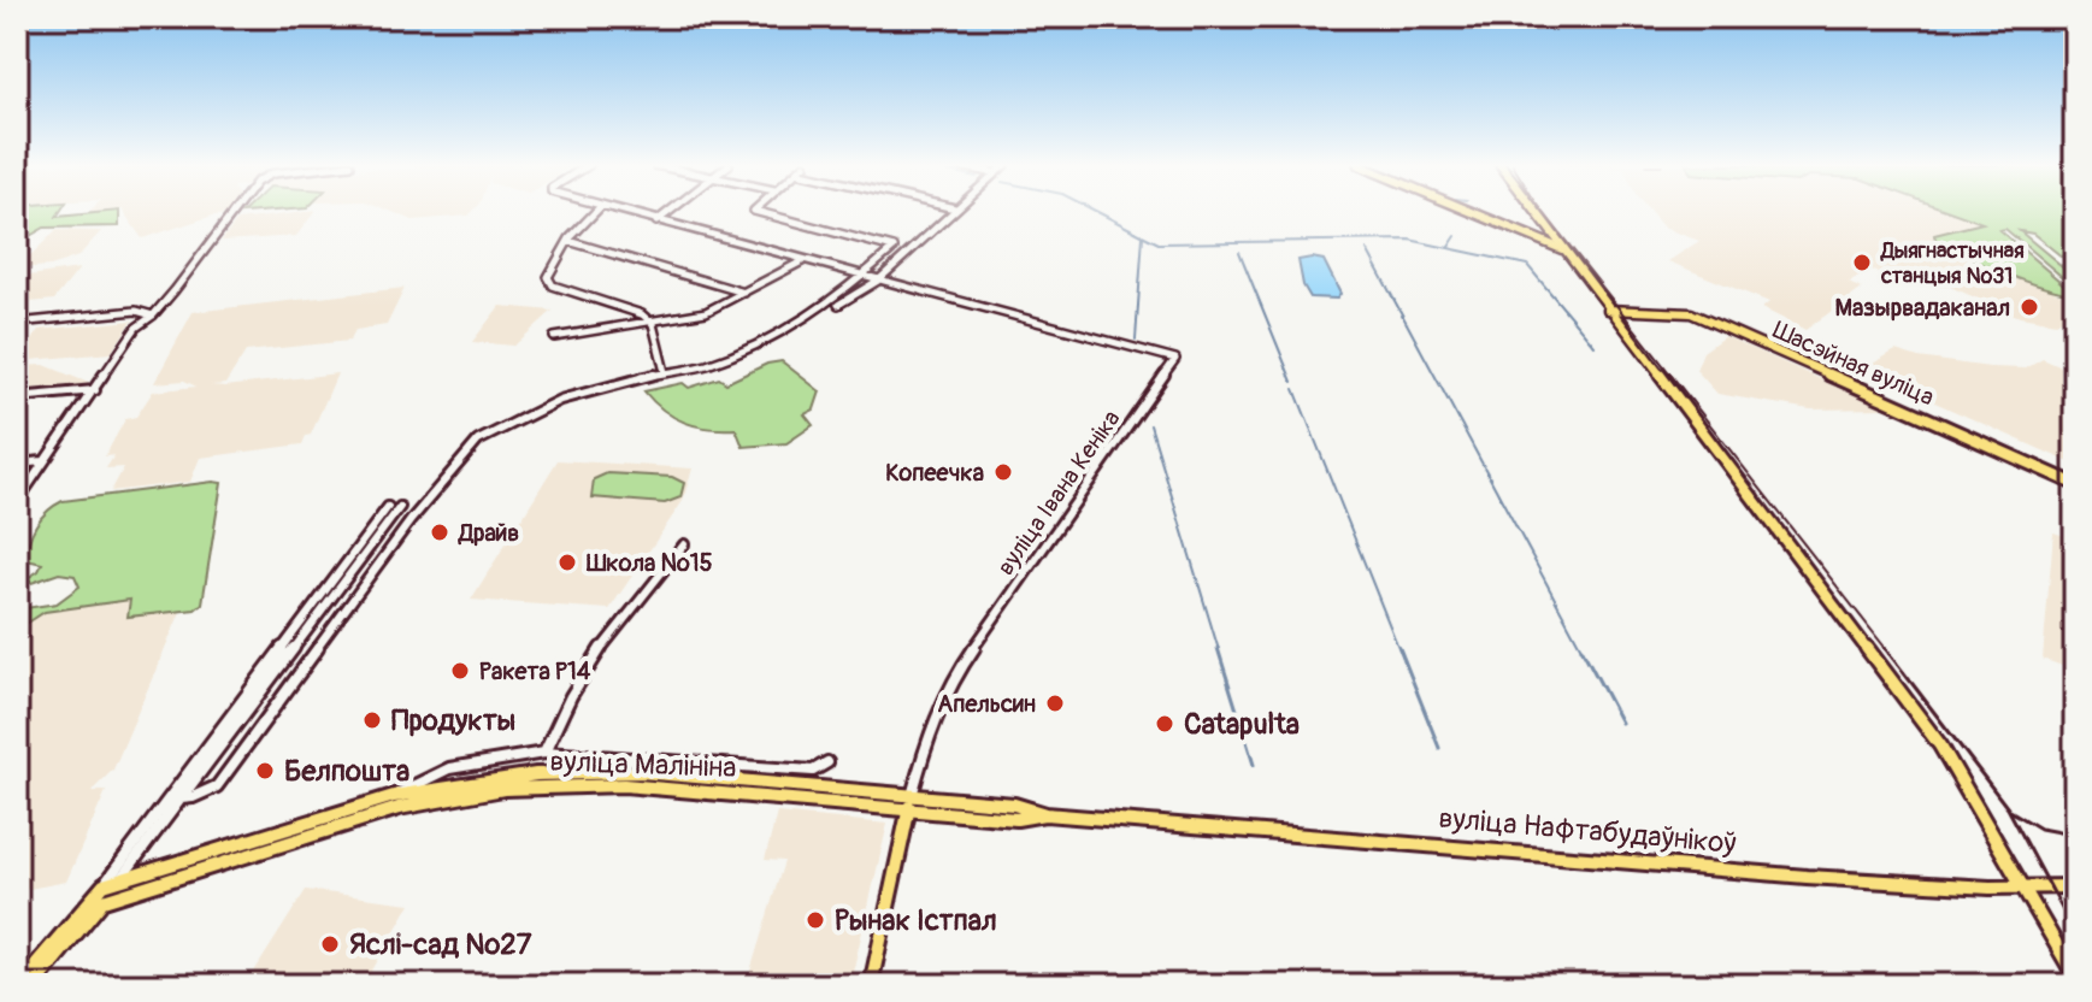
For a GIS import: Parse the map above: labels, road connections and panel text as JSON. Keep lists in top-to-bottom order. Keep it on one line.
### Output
{"streets":{"main road":["Шасэйная вуліца","вуліца Малініна","вуліца Нафтабудаўнікоў"],"street":["вуліца Івана Кеніка"]},"crossings":[["вуліца Івана Кеніка","вуліца Малініна"],["вуліца Івана Кеніка","вуліца Нафтабудаўнікоў"],["вуліца Малініна","вуліца Нафтабудаўнікоў"]],"places":["Дыягнастычная станцыя №31","Мазырвадаканал","Копеечка","Драйв","Школа №15","Ракета Р14","Апельсин","Продукты","Catapulta","Белпошта","Рынак Істпал","Яслі-сад №27"]}
